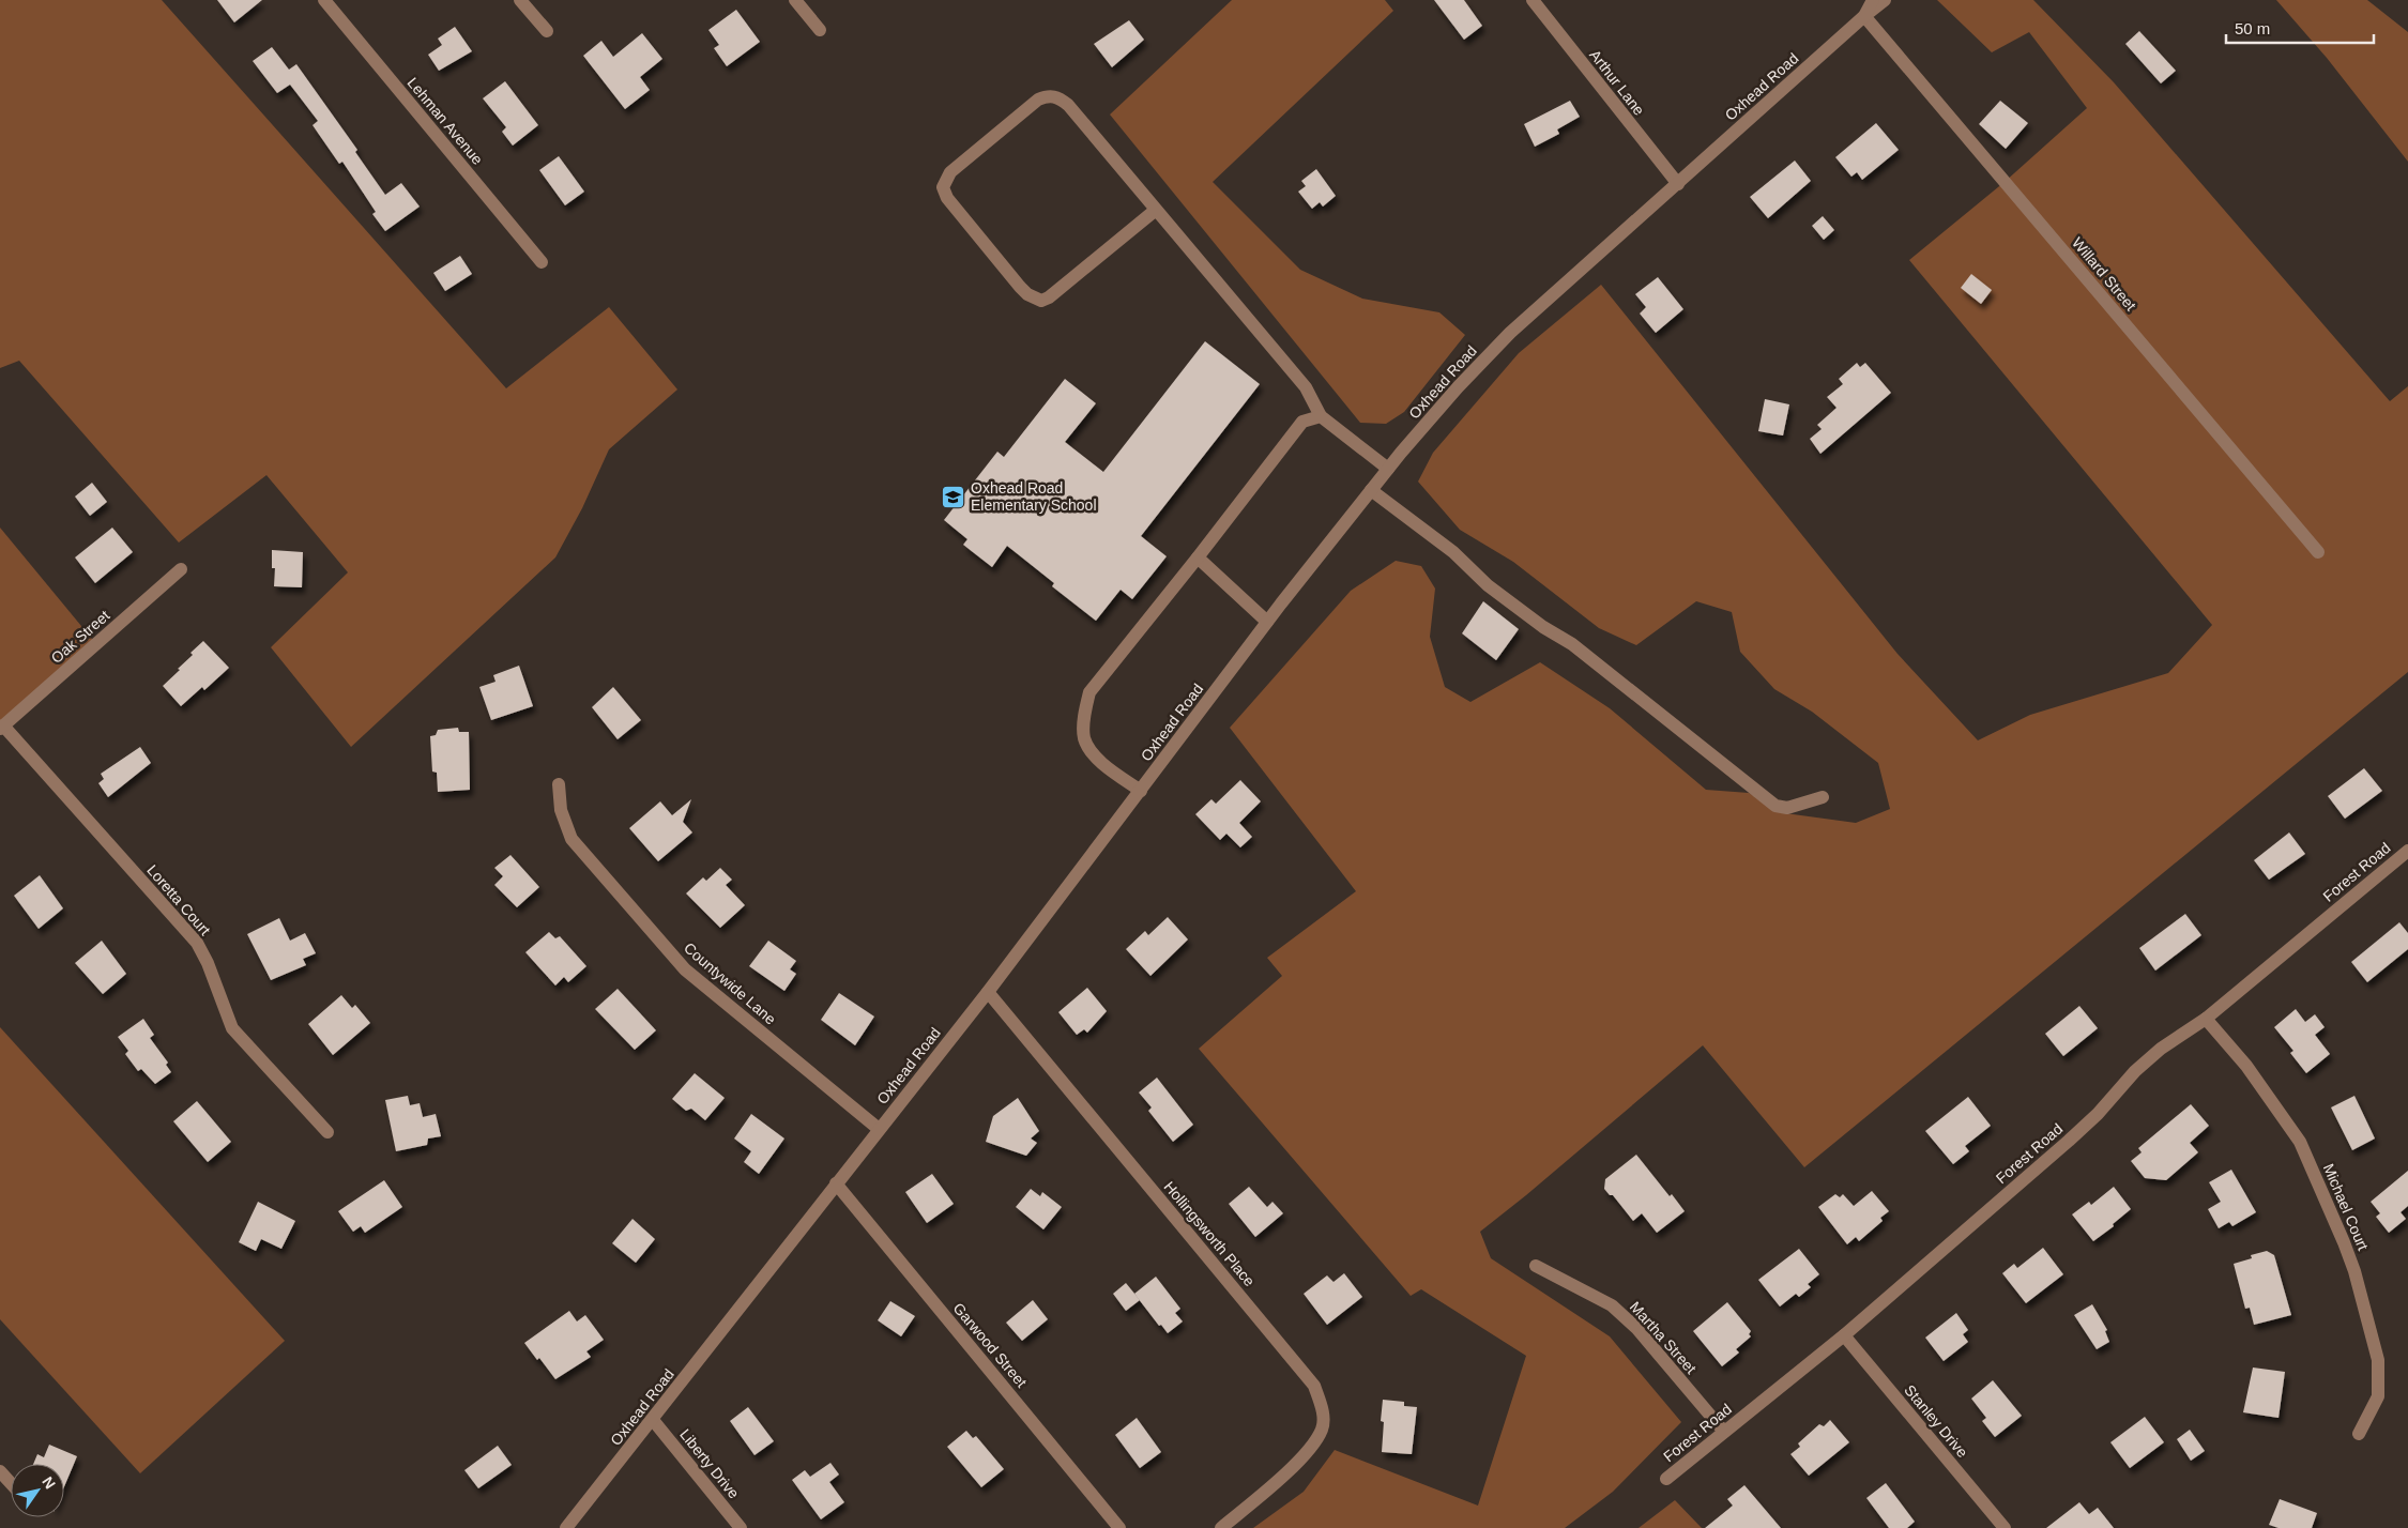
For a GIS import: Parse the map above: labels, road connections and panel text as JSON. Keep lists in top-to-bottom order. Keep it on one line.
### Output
{"streets":{"street":["Arthur Lane","Oxhead Road","Lehman Avenue","Willard Street","Oak Street","Forest Road","Loretta Court","Countywide Lane","Michael Court","Hollingsworth Place","Martha Street","Garwood Street","Stanley Drive","Liberty Drive"]},"crossings":[["Arthur Lane","Oxhead Road"],["Oxhead Road","Willard Street"],["Oxhead Road","Countywide Lane"],["Oxhead Road","Hollingsworth Place"],["Oxhead Road","Garwood Street"],["Oxhead Road","Liberty Drive"],["Oak Street","Loretta Court"],["Forest Road","Michael Court"],["Forest Road","Martha Street"],["Forest Road","Stanley Drive"]],"places":{"school or university":["Oxhead Road Elementary School"]},"scale_bar":"50 m","north":"top right"}
